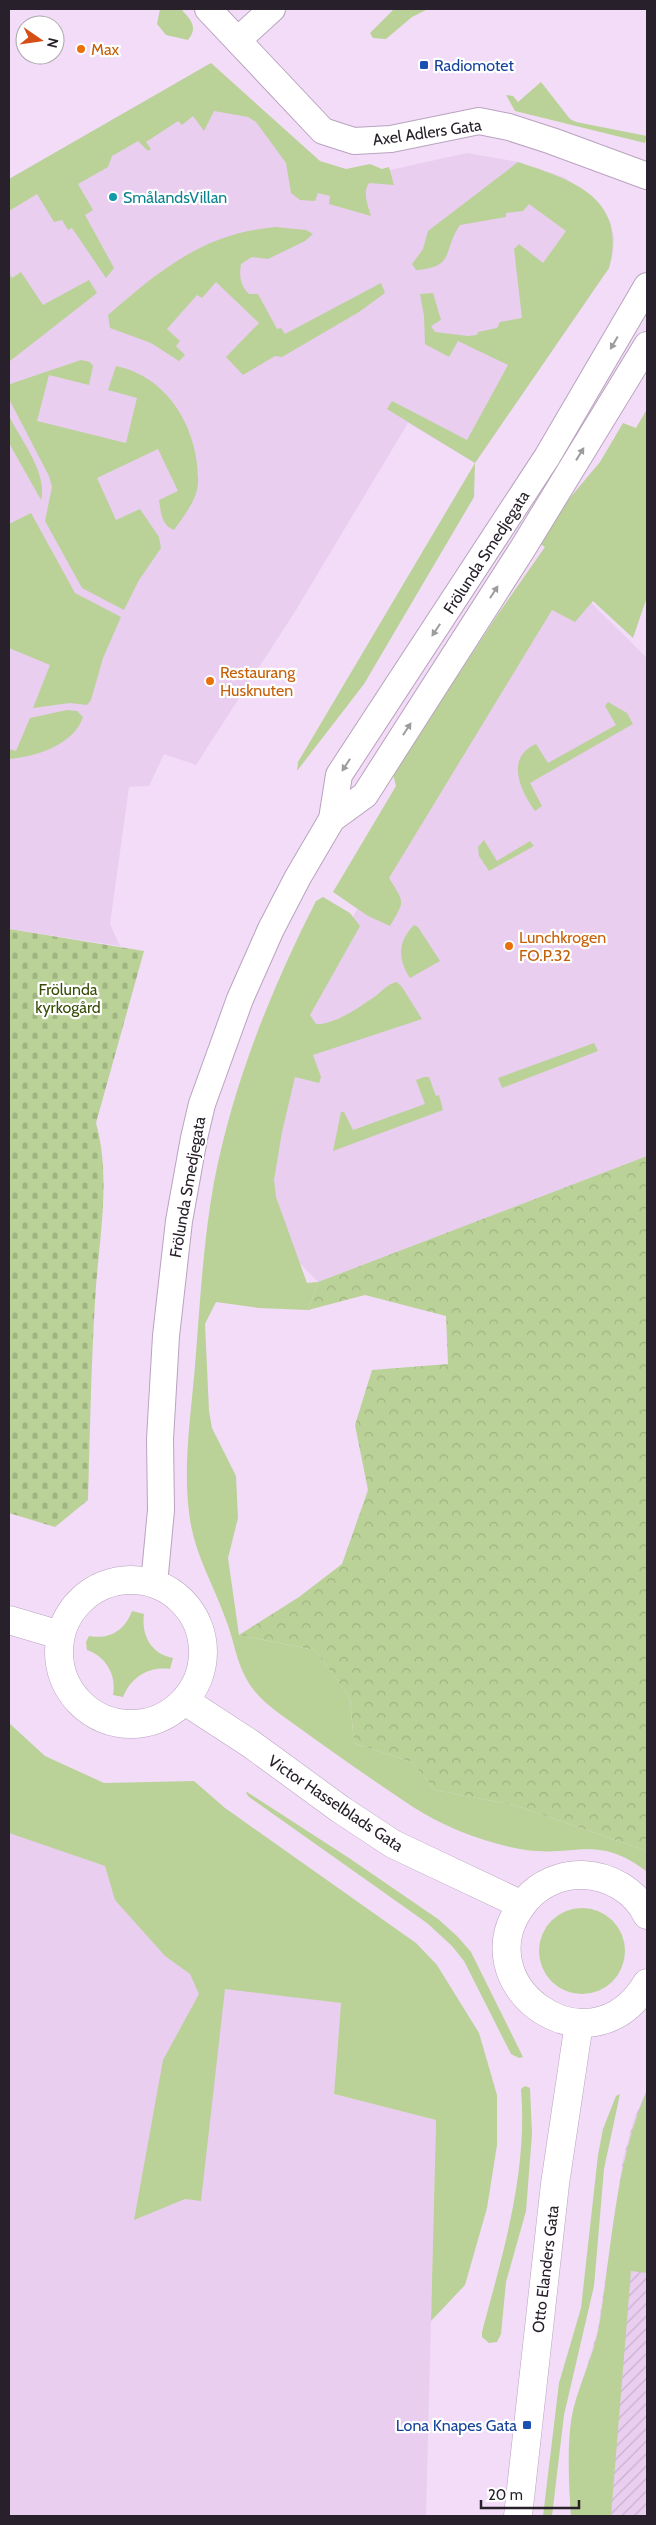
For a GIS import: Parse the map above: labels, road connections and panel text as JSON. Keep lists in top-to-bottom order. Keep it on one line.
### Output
{"streets":{"street":["Axel Adlers Gata","Frölunda Smedjegata","Victor Hasselblads Gata","Otto Elanders Gata"]},"crossings":[["Frölunda Smedjegata","Victor Hasselblads Gata"]],"parks":["Frölunda kyrkogård"],"places":{"other":["Max","SmålandsVillan","Restaurang Husknuten","Lunchkrogen FO.P.32"],"transit":["Radiomotet","Lona Knapes Gata"]},"scale_bar":"20 m","north":"right"}
